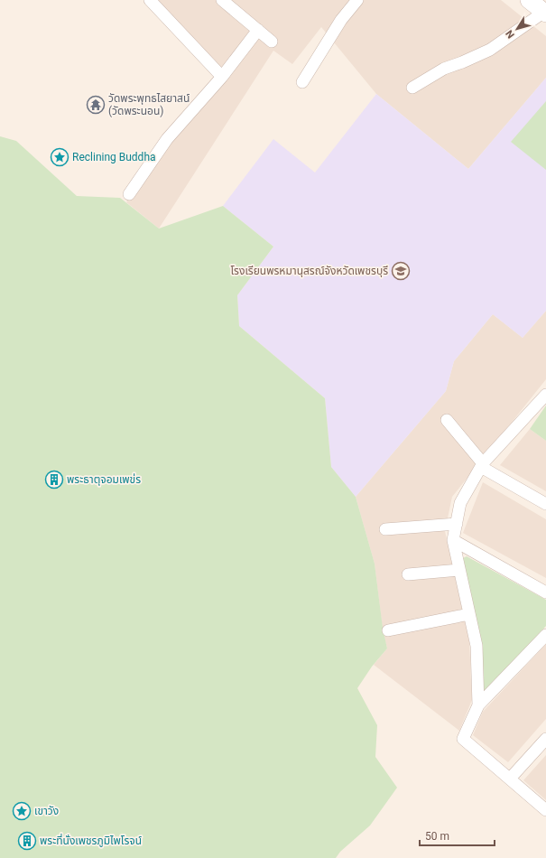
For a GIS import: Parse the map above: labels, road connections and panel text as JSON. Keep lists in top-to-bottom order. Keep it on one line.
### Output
{"places":{"temple":["วัดพระพุทธไสยาสน์ (วัดพระนอน)"],"place":["Reclining Buddha","เขาวัง"],"school or university":["โรงเรียนพรหมานุสรณ์จังหวัดเพชรบุรี"],"building":["พระธาตุจอมเพข่ร","พระที่นั่งเพชรภูมิไพโรจน์"]},"scale_bar":"50 m","north":"bottom left"}
